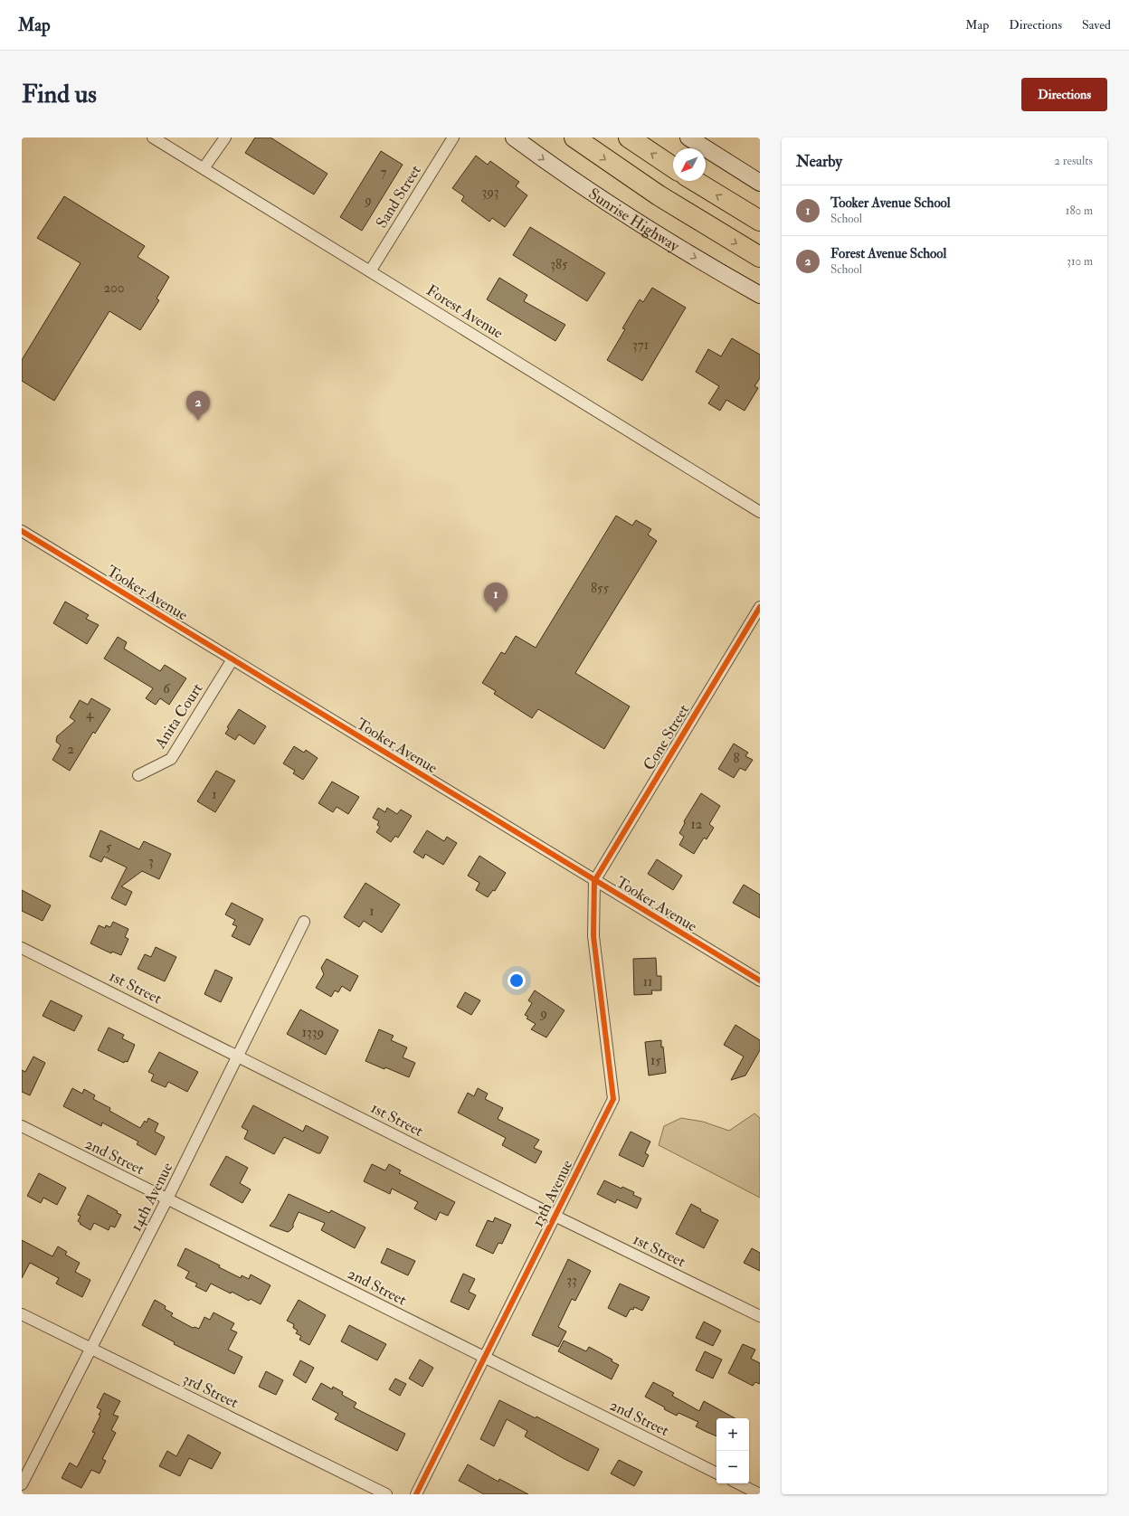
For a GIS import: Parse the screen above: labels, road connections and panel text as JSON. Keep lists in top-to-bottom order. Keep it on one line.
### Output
{"streets":{"main road":["Sunrise Highway"],"street":["Sand Street","Forest Avenue","Tooker Avenue","Anita Court","Cone Street","1st Street","2nd Street","13th Avenue","14th Avenue","3rd Street"]},"crossings":[["Sand Street","Forest Avenue"],["Tooker Avenue","Anita Court"],["Tooker Avenue","Cone Street"],["Tooker Avenue","13th Avenue"],["Cone Street","13th Avenue"],["1st Street","13th Avenue"],["1st Street","14th Avenue"],["2nd Street","13th Avenue"],["2nd Street","14th Avenue"],["14th Avenue","3rd Street"]],"one_way":["Sunrise Highway"],"house_numbers":["7","393","9","385","200","371","855","6","4","2","8","1","12","5","3","1","11","9","1339","15","33"],"north":"bottom left","page":{"header":"Map","nav":["Map","Directions","Saved"],"buttons":"Directions","title":"Find us","heading":["Nearby","2 results"],"list":[{"mark":"1","name":"Tooker Avenue School","note":"School","value":"180 m"},{"mark":"2","name":"Forest Avenue School","note":"School","value":"310 m"}],"pins":["2","1"],"map_buttons":["+","−"]}}
